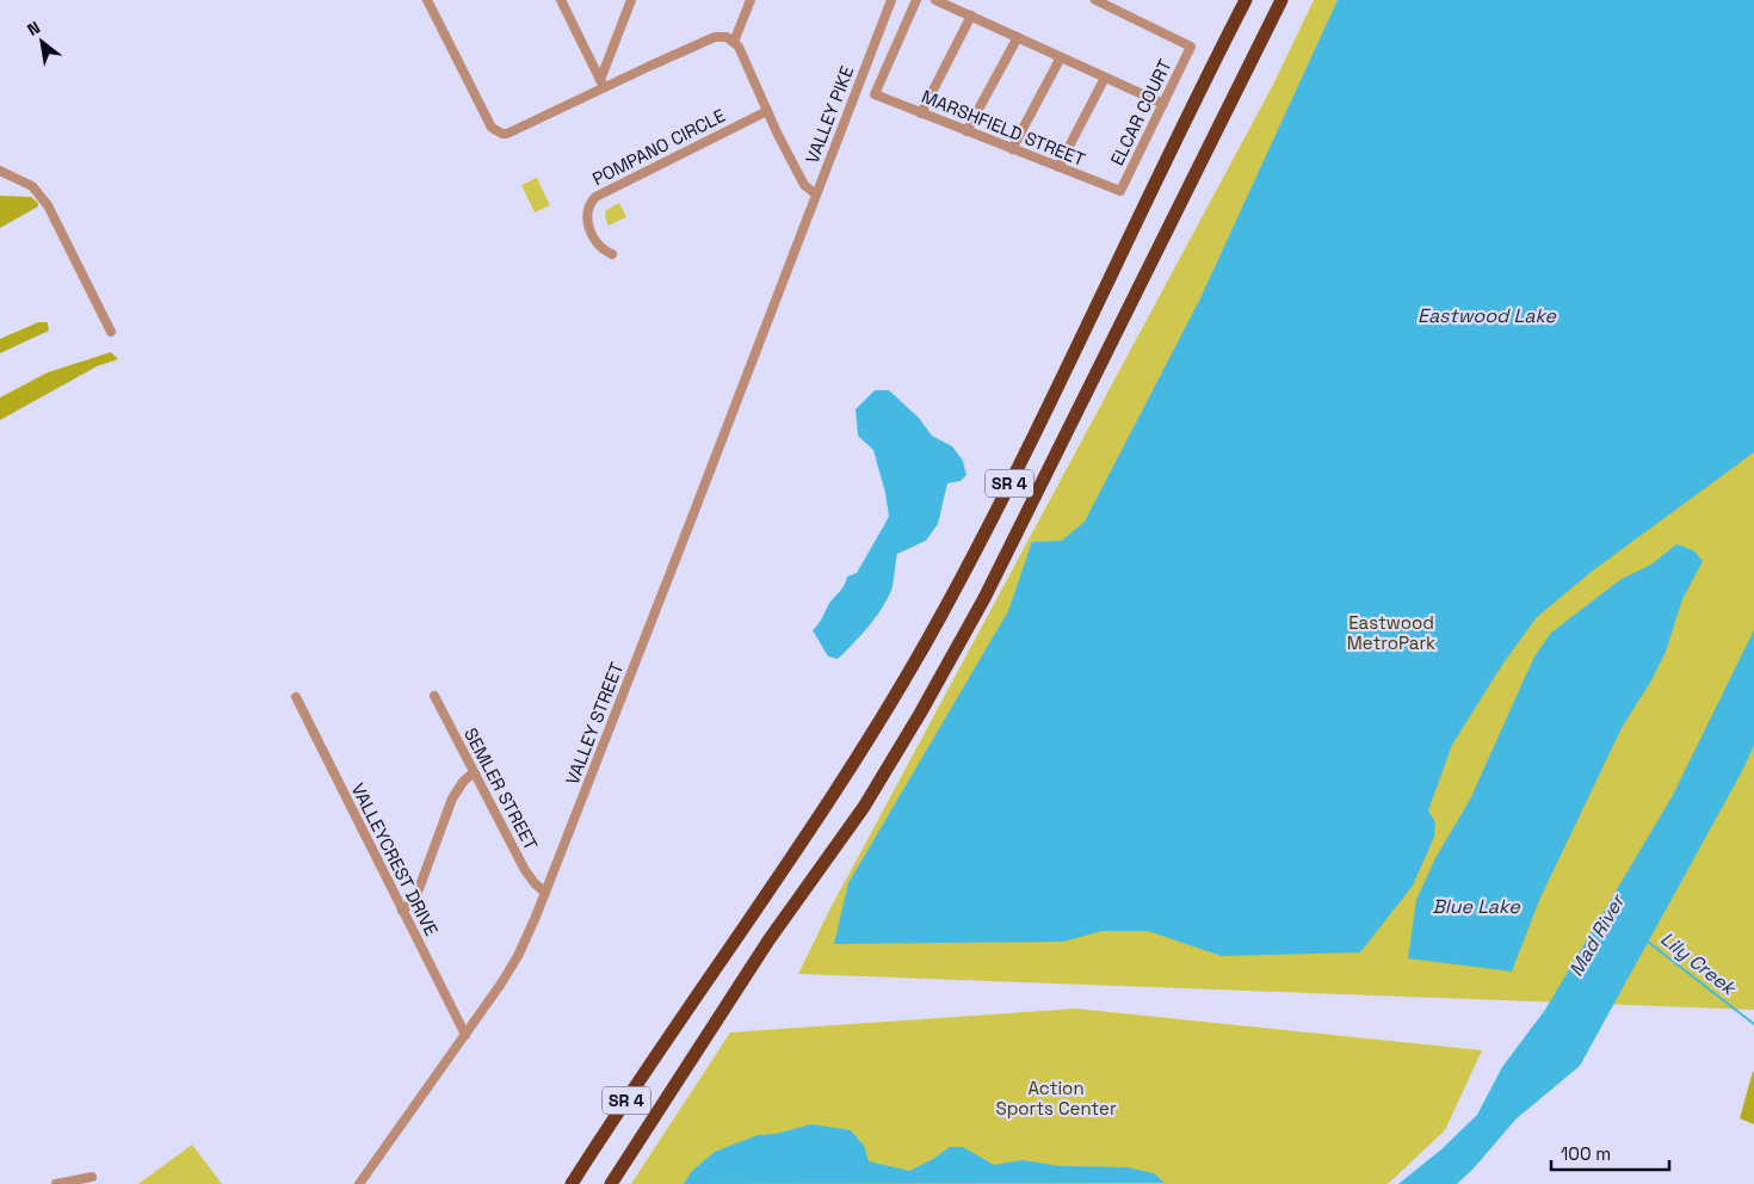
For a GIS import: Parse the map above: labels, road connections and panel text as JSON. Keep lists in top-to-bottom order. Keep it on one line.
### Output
{"streets":{"highway":["SR 4"],"street":["ELCAR COURT","VALLEY PIKE","MARSHFIELD STREET","POMPANO CIRCLE","VALLEY STREET","SEMLER STREET","VALLEYCREST DRIVE"]},"crossings":[["ELCAR COURT","MARSHFIELD STREET"],["VALLEY PIKE","VALLEY STREET"],["VALLEY STREET","SEMLER STREET"],["VALLEY STREET","VALLEYCREST DRIVE"]],"water":["Eastwood Lake","Blue Lake","Mad River","Lily Creek"],"parks":["Eastwood MetroPark","Action Sports Center"],"scale_bar":"100 m","north":"top left"}
